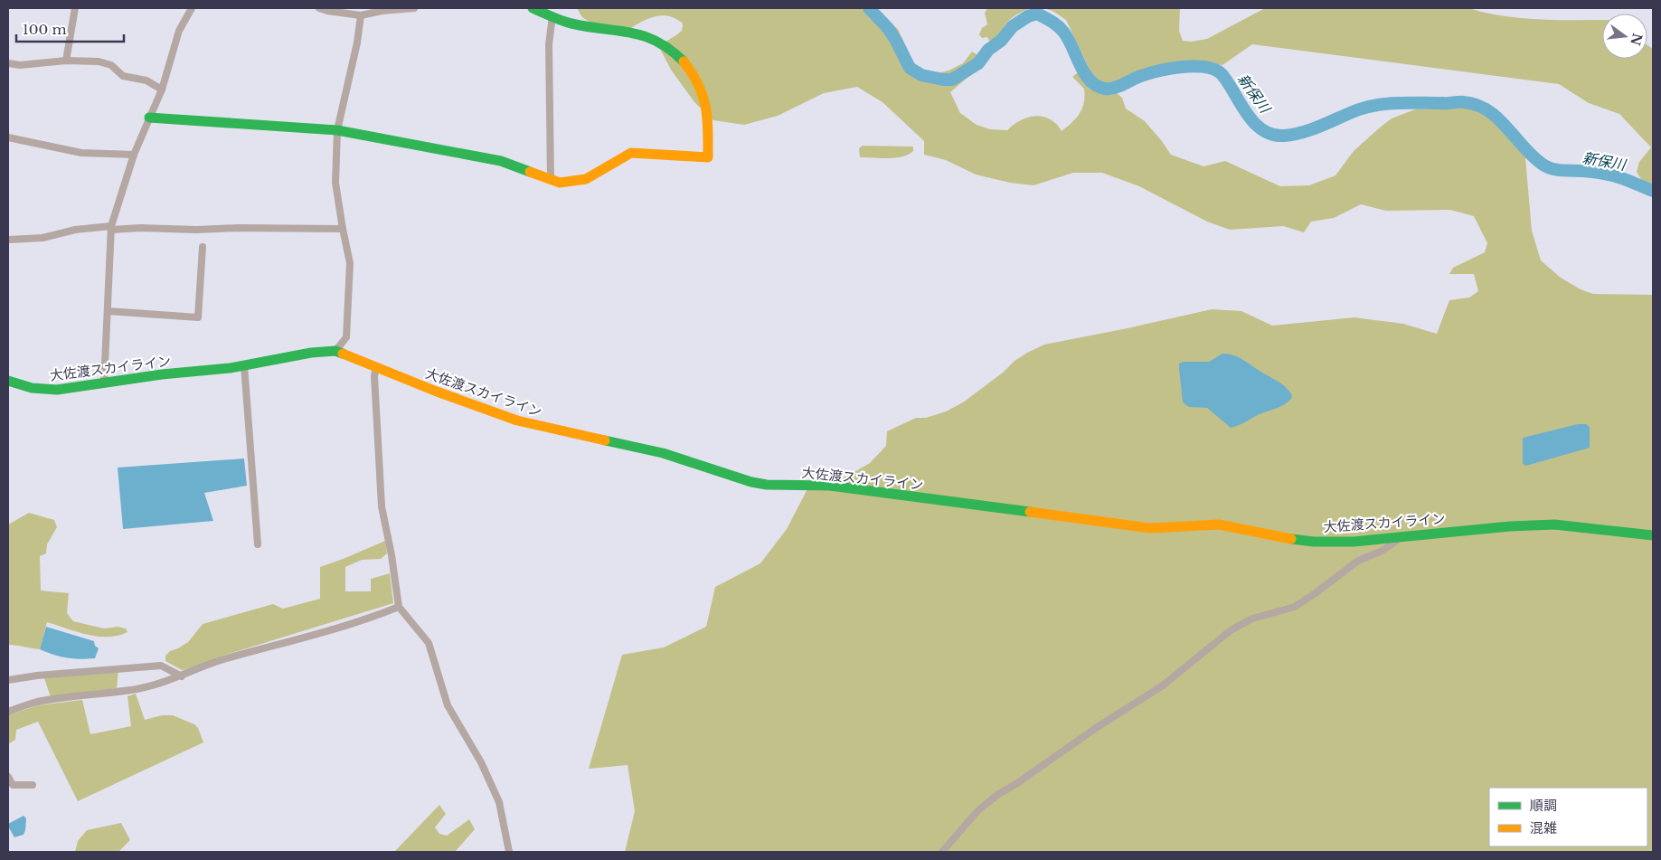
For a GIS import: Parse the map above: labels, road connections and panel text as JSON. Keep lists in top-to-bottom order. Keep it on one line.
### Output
{"streets":{"street":["大佐渡スカイライン"]},"water":["新保川"],"legend":["順調","混雑"],"scale_bar":"100 m","north":"right"}
